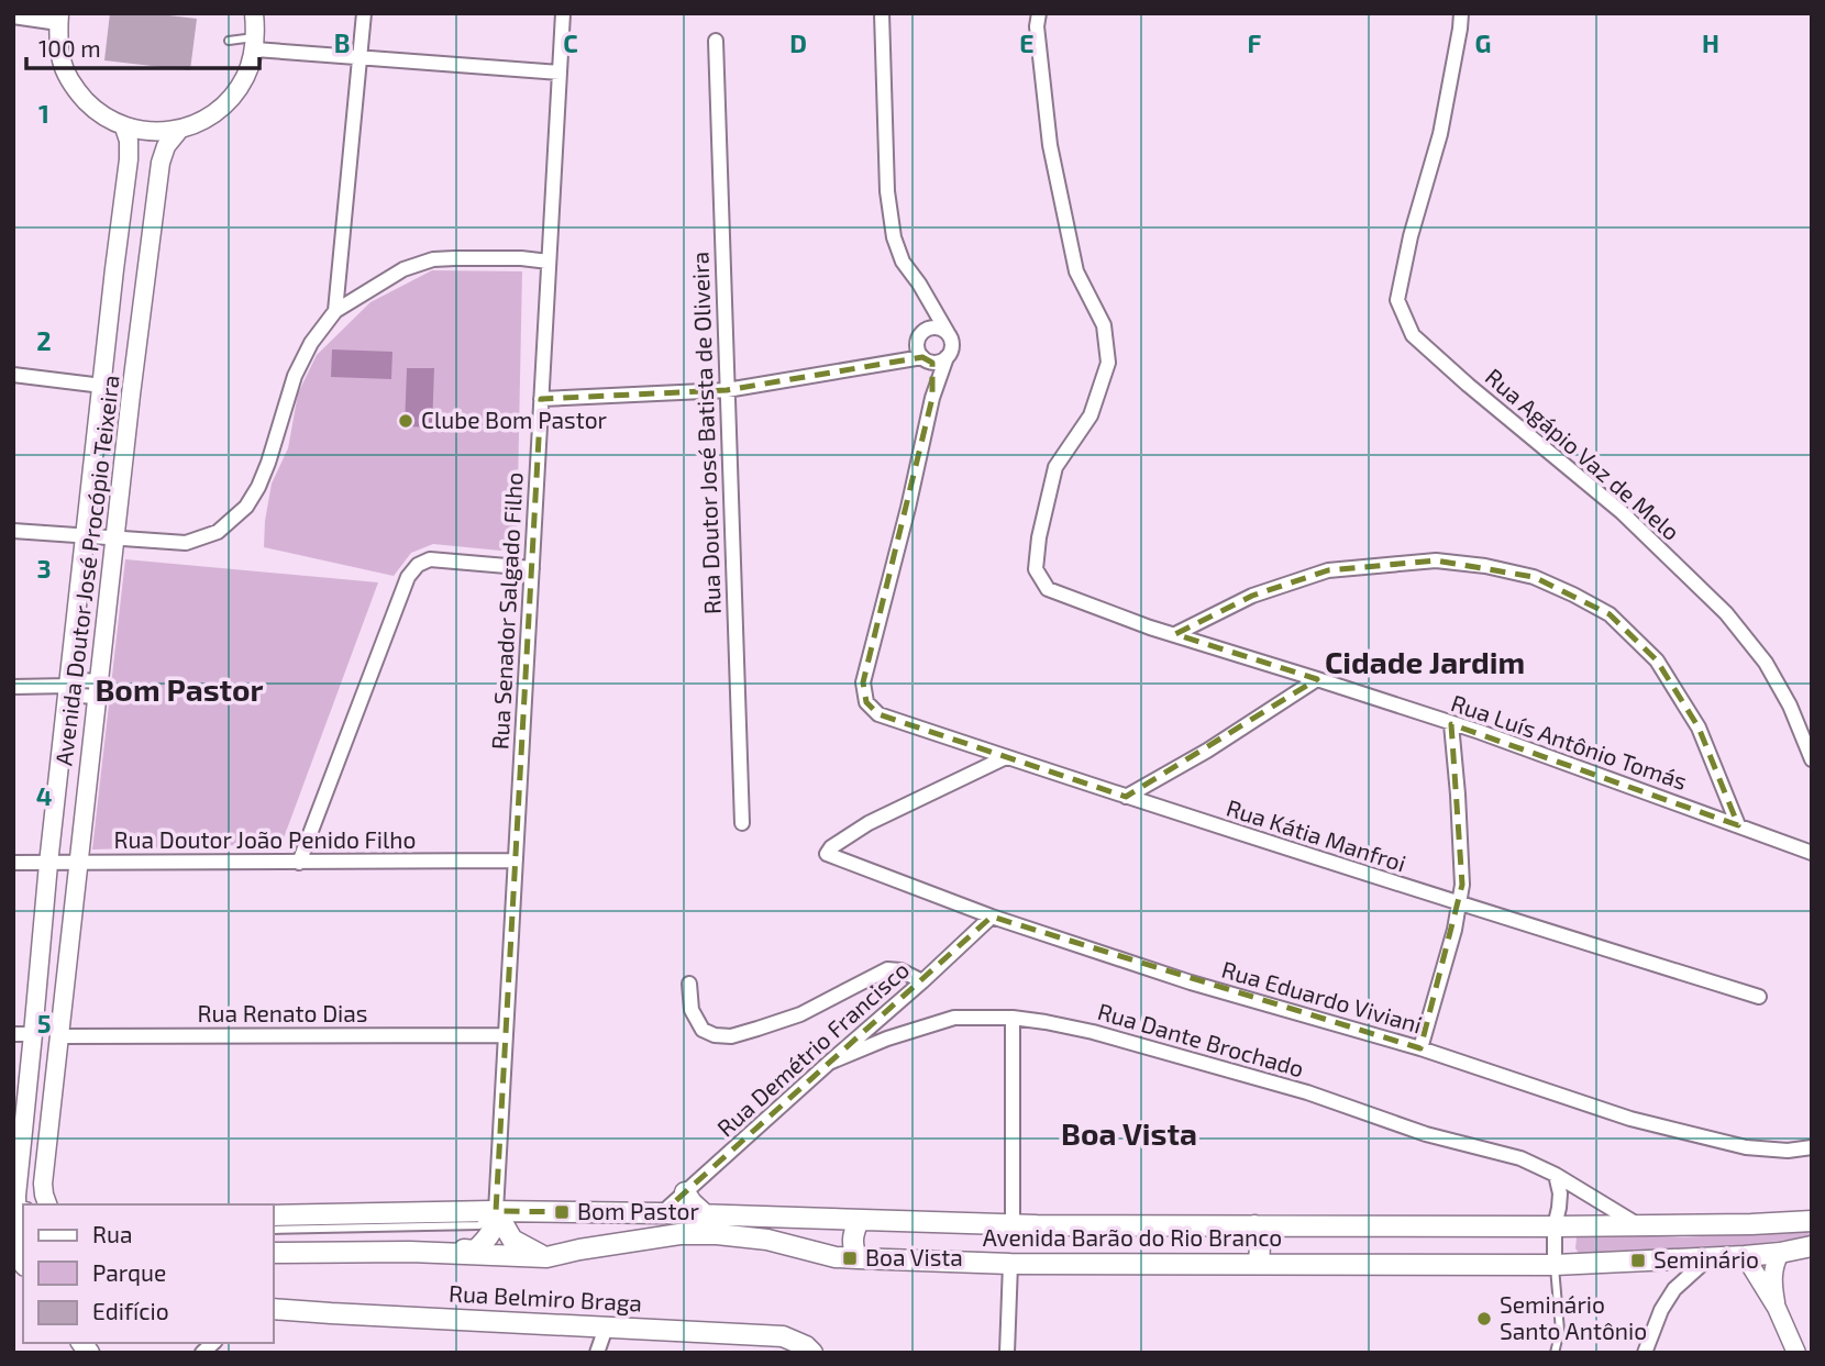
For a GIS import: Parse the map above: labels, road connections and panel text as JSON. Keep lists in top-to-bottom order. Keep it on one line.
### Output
{"streets":{"main road":["Avenida Barão do Rio Branco","Rua Belmiro Braga"],"street":["Rua Doutor José Batista de Oliveira","Rua Agápio Vaz de Melo","Avenida Doutor José Procópio Teixeira","Rua Senador Salgado Filho","Rua Luís Antônio Tomás","Rua Kátia Manfroi","Rua Doutor João Penido Filho","Rua Eduardo Viviani","Rua Renato Dias","Rua Dante Brochado","Rua Demétrio Francisco"]},"crossings":[["Avenida Doutor José Procópio Teixeira","Rua Doutor João Penido Filho"],["Avenida Doutor José Procópio Teixeira","Rua Renato Dias"],["Rua Senador Salgado Filho","Rua Doutor João Penido Filho"],["Rua Senador Salgado Filho","Rua Renato Dias"],["Rua Senador Salgado Filho","Avenida Barão do Rio Branco"],["Rua Kátia Manfroi","Rua Eduardo Viviani"],["Rua Eduardo Viviani","Rua Demétrio Francisco"],["Rua Dante Brochado","Rua Demétrio Francisco"],["Rua Dante Brochado","Avenida Barão do Rio Branco"],["Rua Demétrio Francisco","Avenida Barão do Rio Branco"]],"districts":["Cidade Jardim","Bom Pastor","Boa Vista"],"places":{"other":["Clube Bom Pastor","Seminário Santo Antônio"],"transit":["Bom Pastor","Boa Vista","Seminário"]},"legend":["Rua","Parque","Edifício"],"scale_bar":"100 m","grid":{"columns":["B","C","D","E","F","G","H"],"rows":["1","2","3","4","5"]}}
